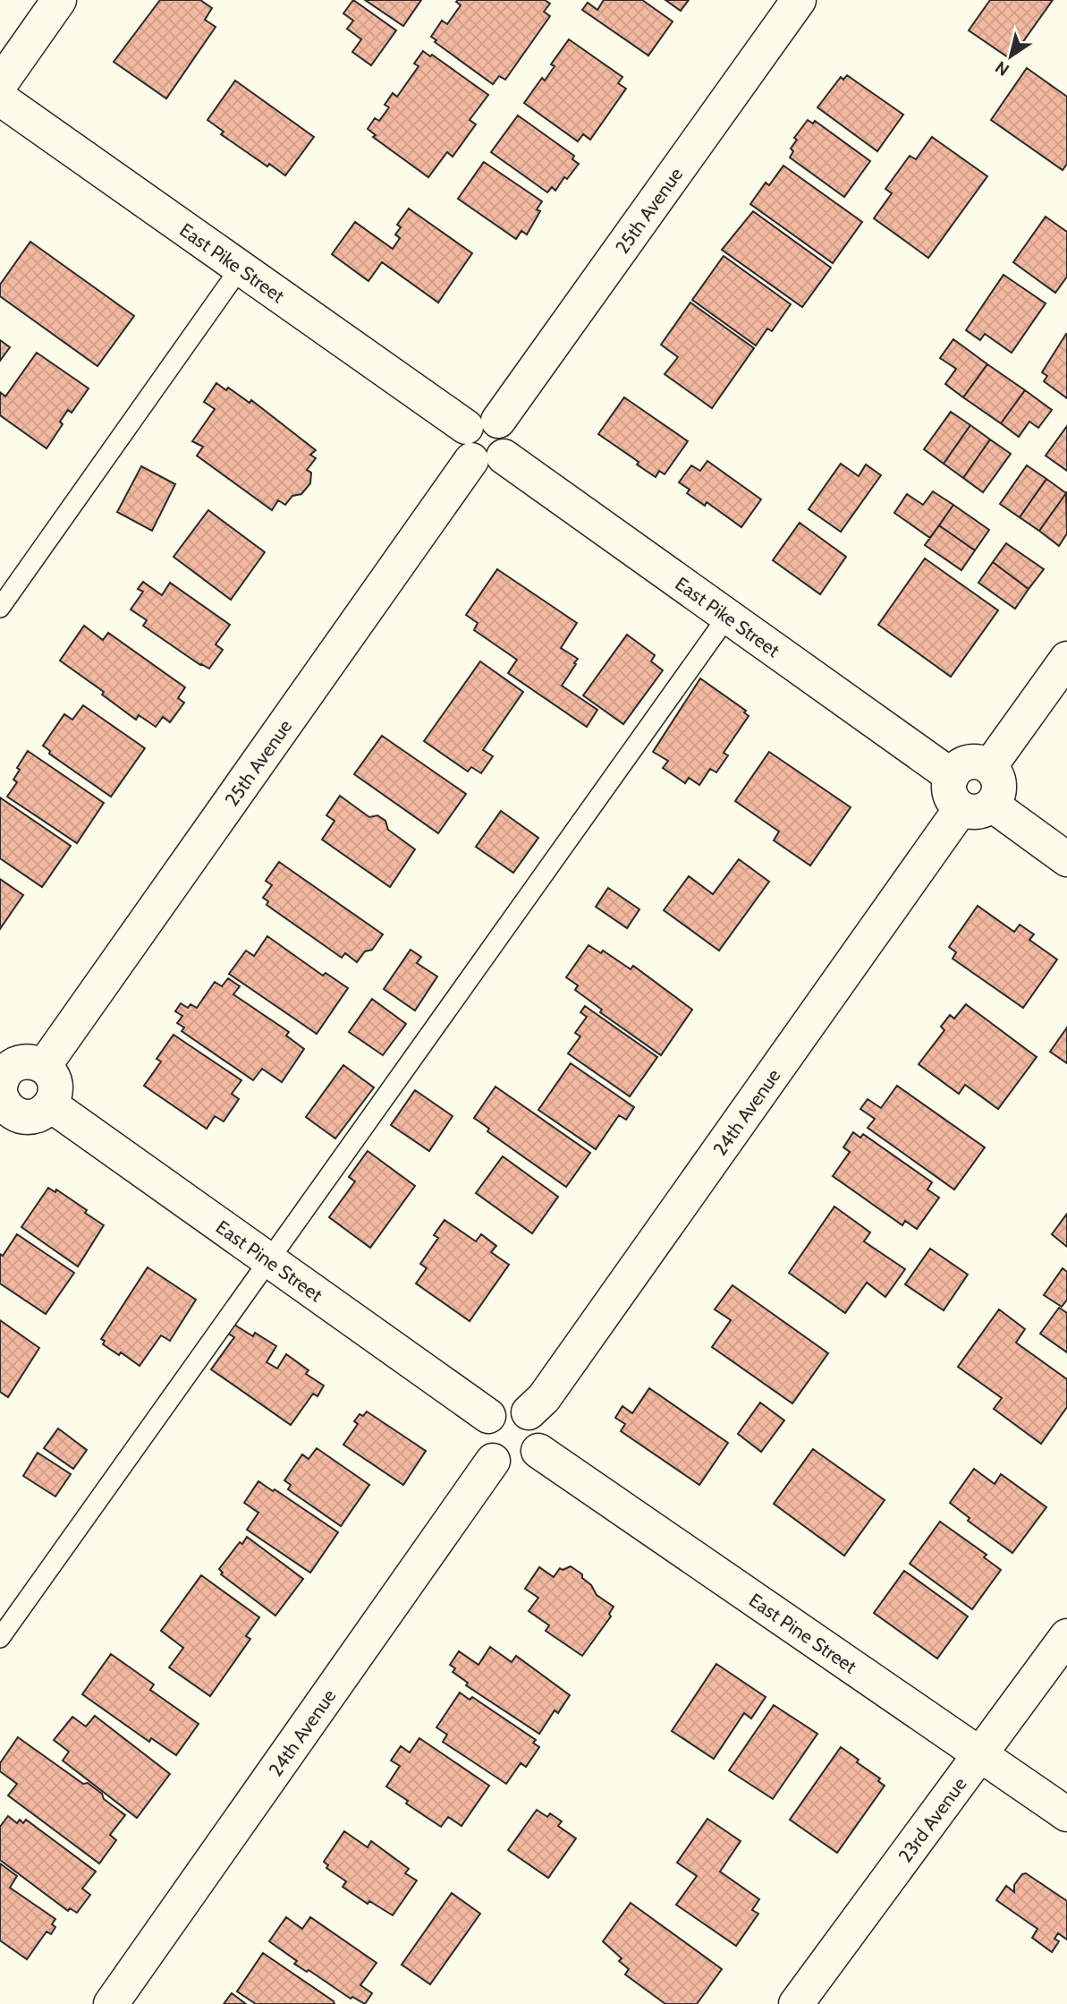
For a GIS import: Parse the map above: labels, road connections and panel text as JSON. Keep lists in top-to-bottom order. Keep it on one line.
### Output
{"streets":{"street":["25th Avenue","East Pike Street","24th Avenue","East Pine Street","23rd Avenue"]},"crossings":[["25th Avenue","East Pike Street"],["25th Avenue","East Pine Street"],["East Pike Street","24th Avenue"],["24th Avenue","East Pine Street"],["East Pine Street","23rd Avenue"]],"north":"bottom left"}
